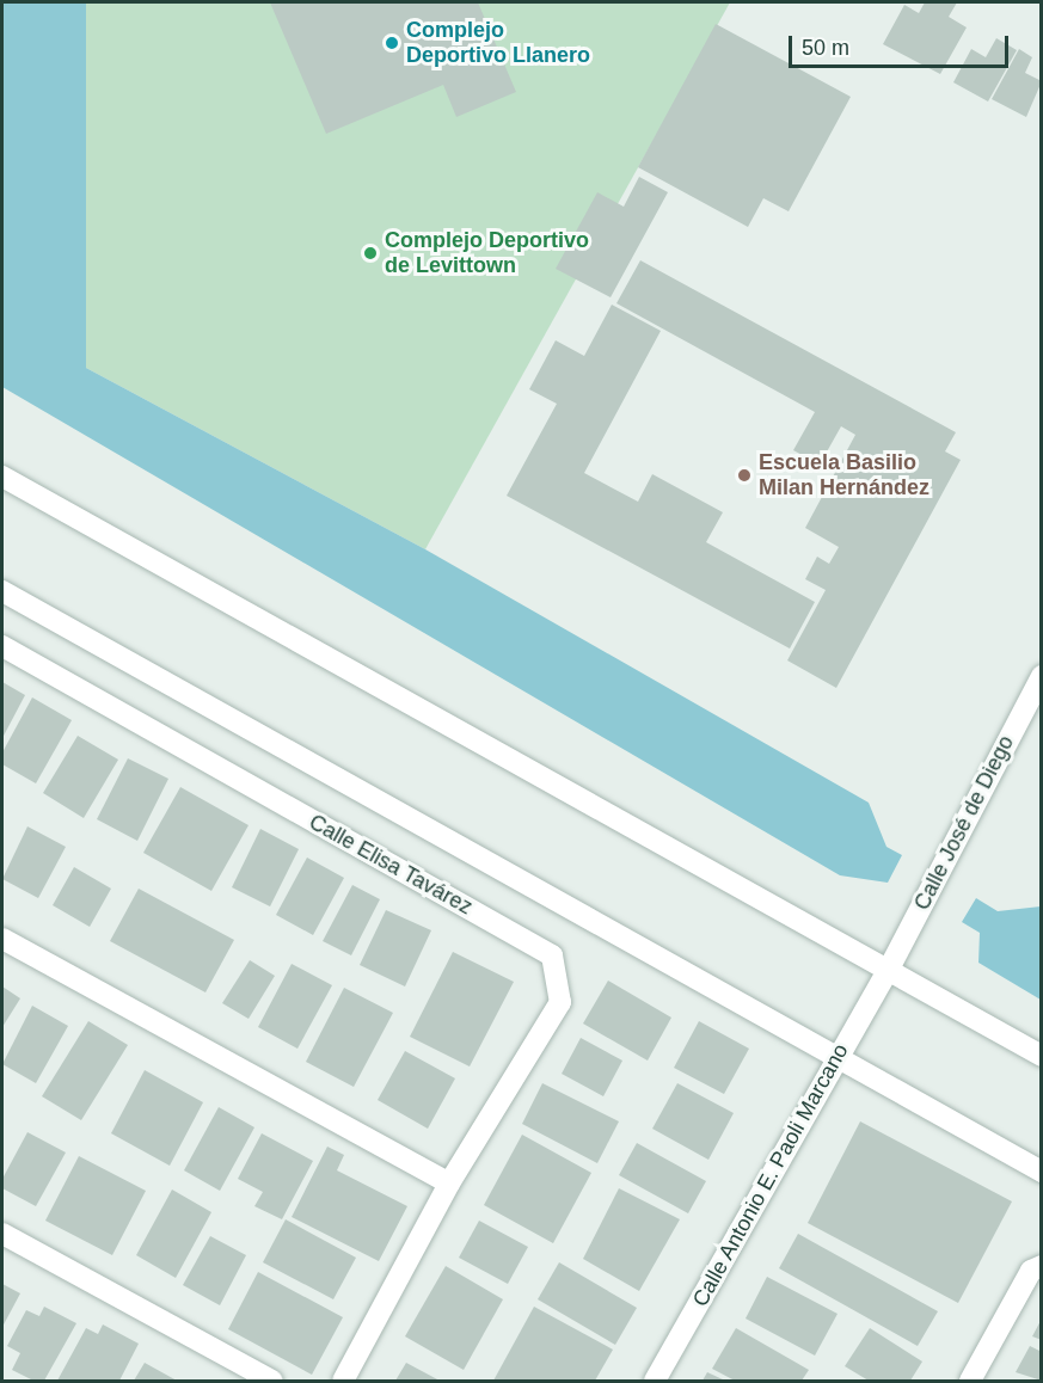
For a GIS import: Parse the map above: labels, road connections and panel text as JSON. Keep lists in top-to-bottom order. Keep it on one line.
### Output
{"streets":{"street":["Calle José de Diego","Calle Elisa Tavárez","Calle Antonio E. Paoli Marcano"]},"crossings":[["Calle José de Diego","Calle Antonio E. Paoli Marcano"]],"places":["Complejo Deportivo Llanero","Complejo Deportivo de Levittown","Escuela Basilio Milan Hernández"],"scale_bar":"50 m"}
